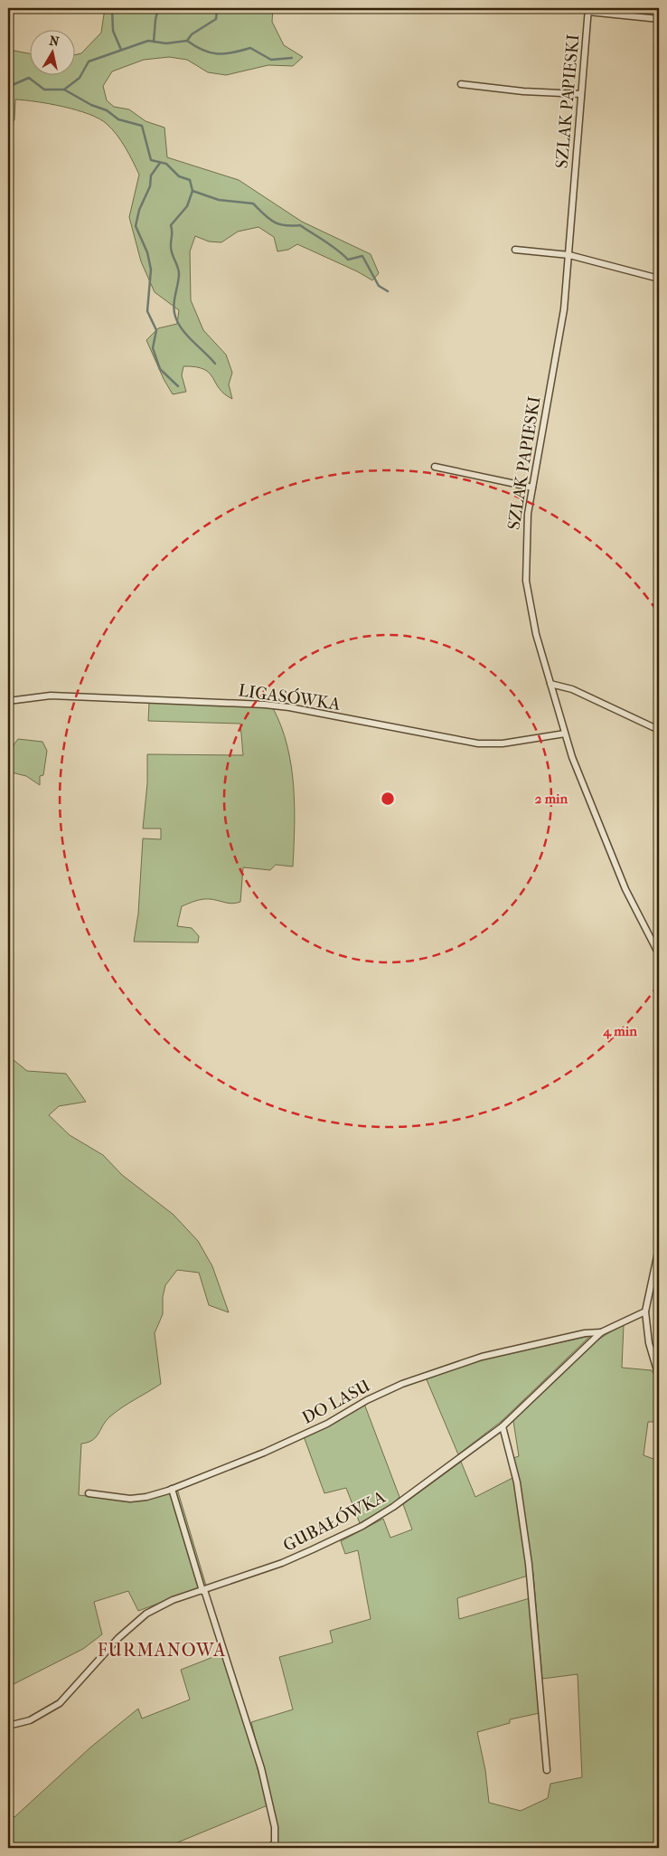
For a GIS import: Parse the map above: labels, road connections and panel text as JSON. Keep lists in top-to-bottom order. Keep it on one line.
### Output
{"streets":{"street":["SZLAK PAPIESKI","LIGASÓWKA","DO LASU","GUBAŁÓWKA"]},"crossings":[["SZLAK PAPIESKI","LIGASÓWKA"],["DO LASU","GUBAŁÓWKA"]],"districts":["FURMANOWA"],"north":"top","rings":["2 min","4 min"]}
